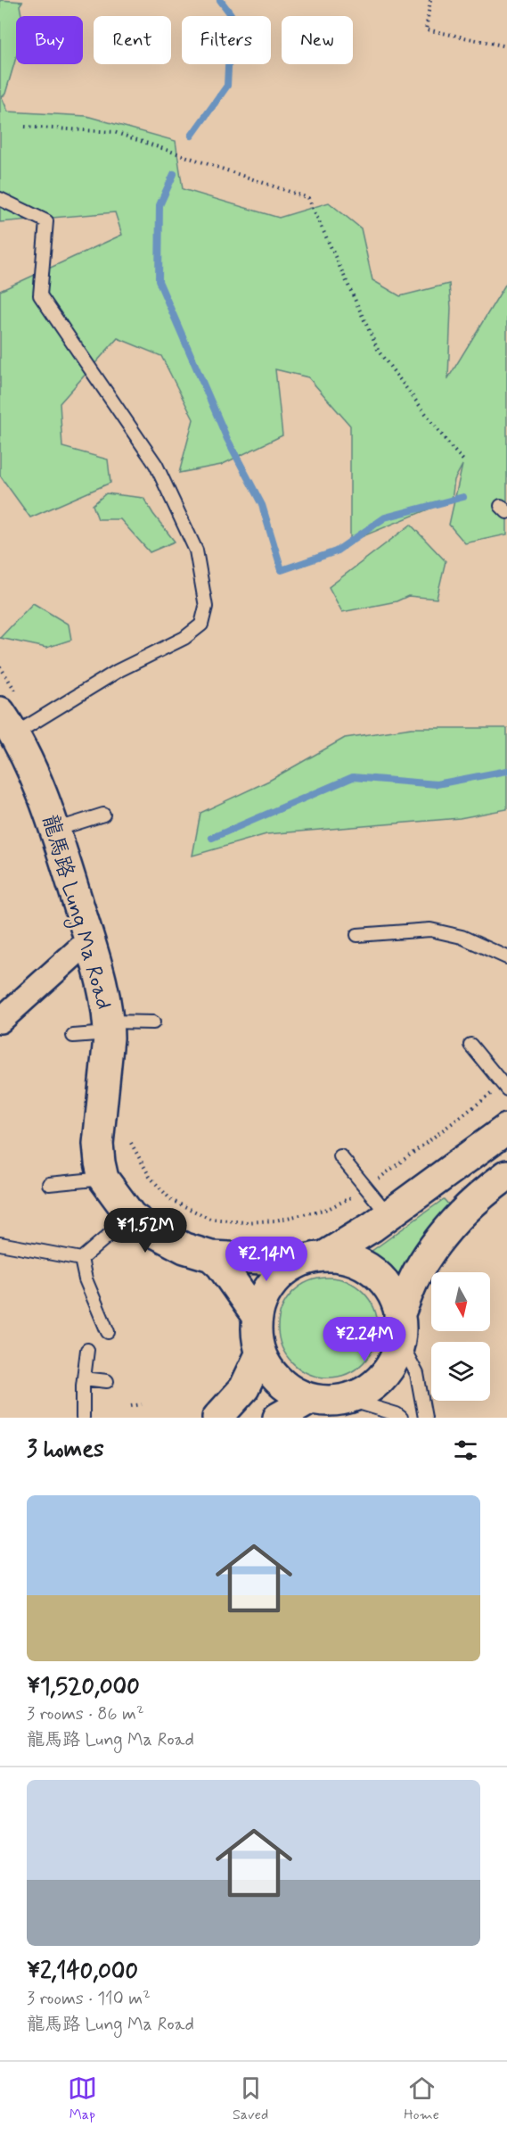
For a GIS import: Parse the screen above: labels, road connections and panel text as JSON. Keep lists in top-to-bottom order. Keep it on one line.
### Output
{"streets":{"main road":["龍馬路 Lung Ma Road"]},"north":"bottom","page":{"chip":["Buy","Rent","Filters","New"],"price":["¥1.52M","¥2.14M","¥2.24M"],"heading":"3 homes","list":[{"name":"¥1,520,000","note":"3 rooms · 86 m² · 龍馬路 Lung Ma Road"},{"name":"¥2,140,000","note":"3 rooms · 110 m² · 龍馬路 Lung Ma Road"}],"tabs":["Map","Saved","Home"]}}
